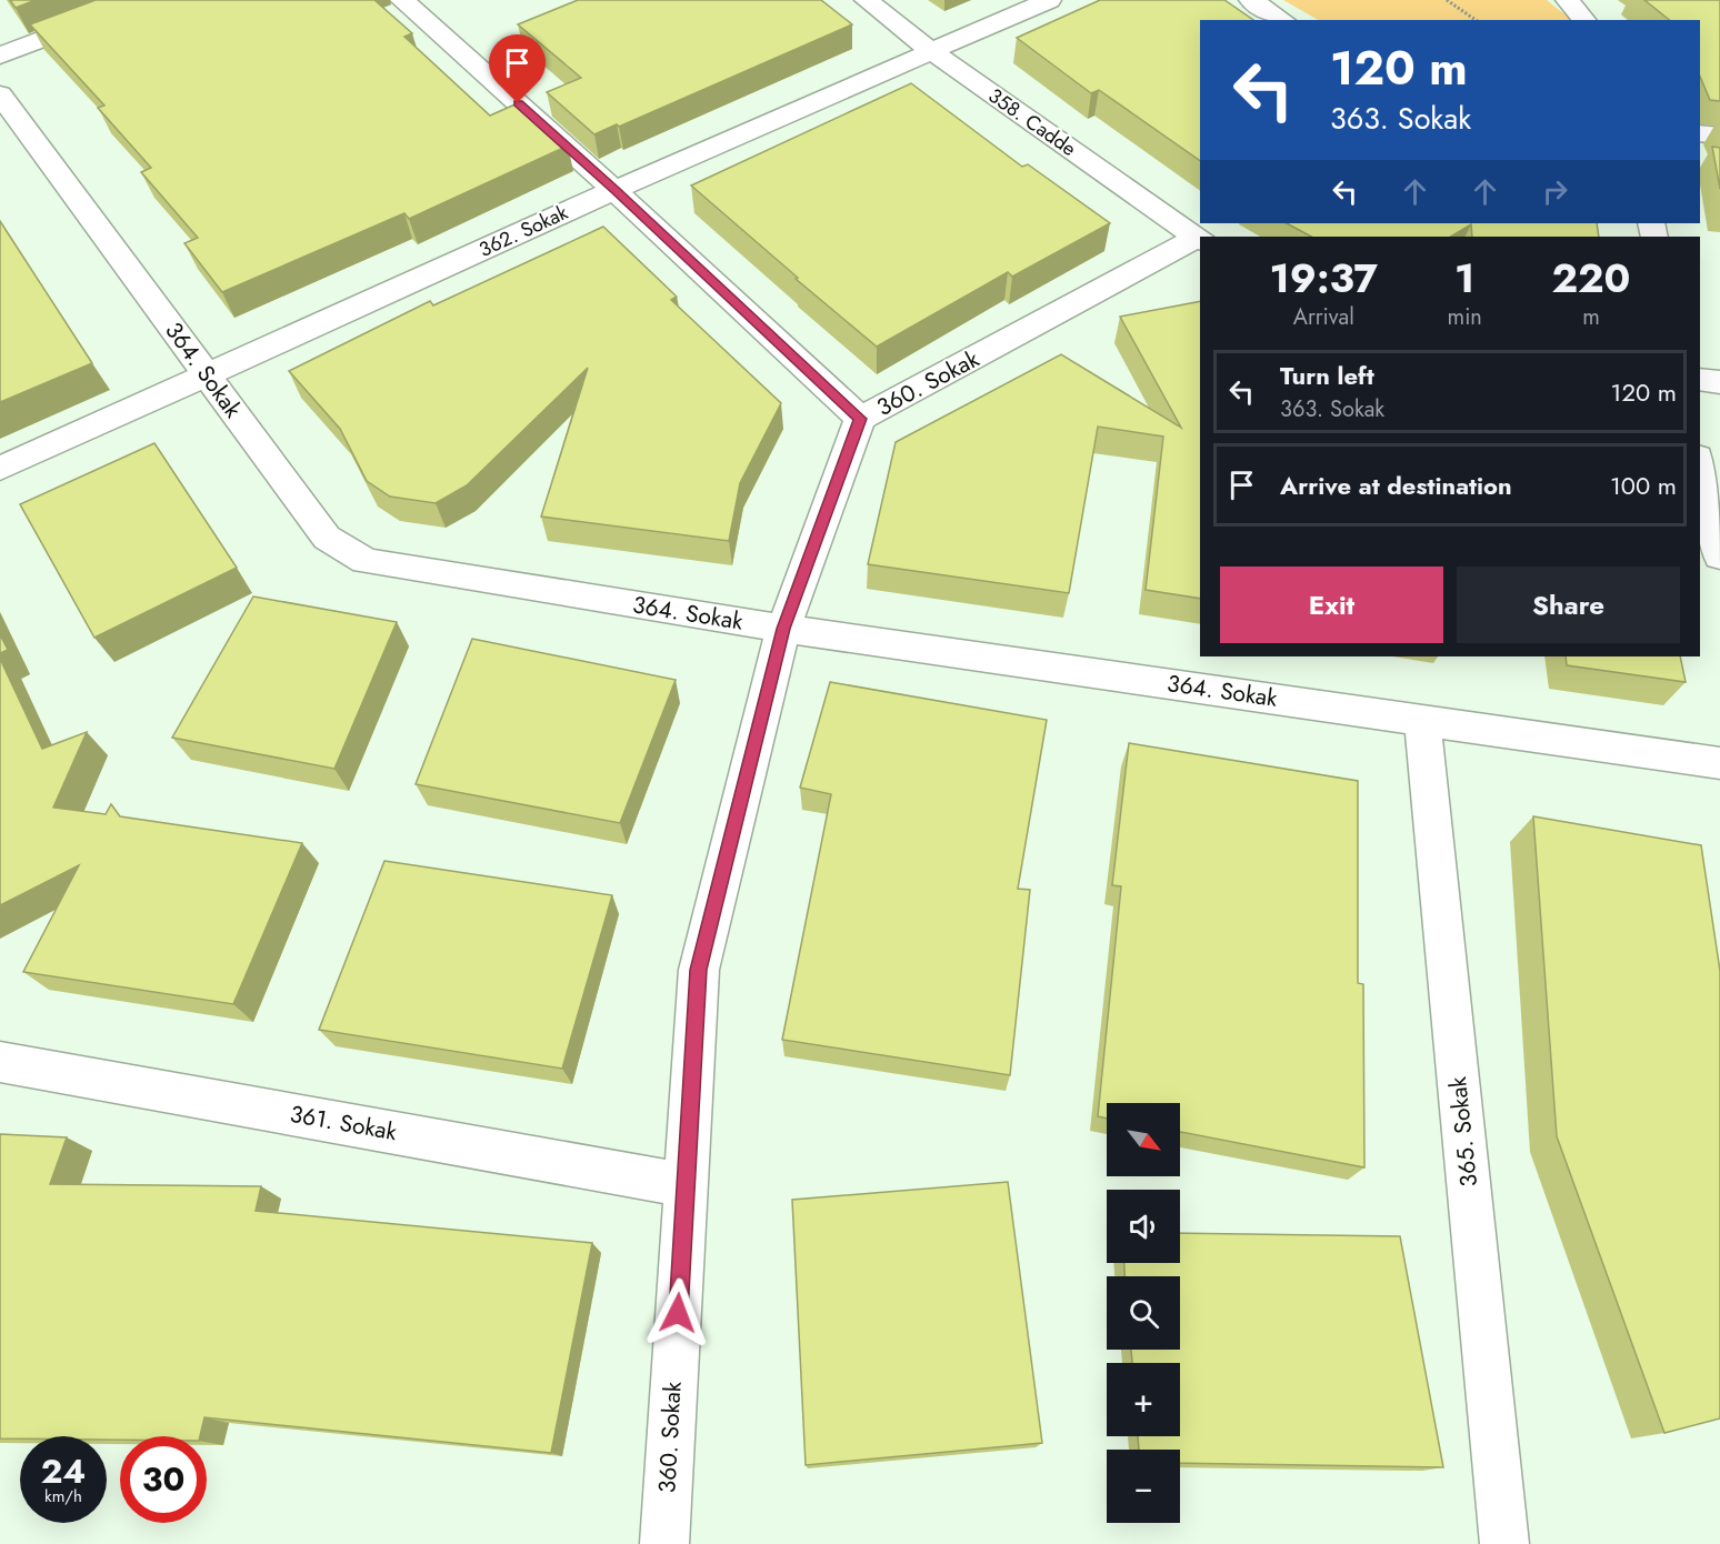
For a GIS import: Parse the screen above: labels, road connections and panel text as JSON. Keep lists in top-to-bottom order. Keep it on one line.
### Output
{"streets":{"street":["358. Cadde","362. Sokak","364. Sokak","360. Sokak","361. Sokak","365. Sokak"]},"crossings":[["358. Cadde","362. Sokak"],["358. Cadde","360. Sokak"],["362. Sokak","364. Sokak"],["364. Sokak","360. Sokak"],["364. Sokak","365. Sokak"],["360. Sokak","361. Sokak"]],"north":"bottom right","page":{"turn":["120 m","363. Sokak"],"eta":["19:37","Arrival","1","min","220","m"],"list":[{"name":"Turn left","note":"363. Sokak","value":"120 m"},{"name":"Arrive at destination","value":"100 m"}],"buttons":["Exit","Share"],"map_buttons":["+","−"],"speed":"24 km/h","limit":"30"}}
